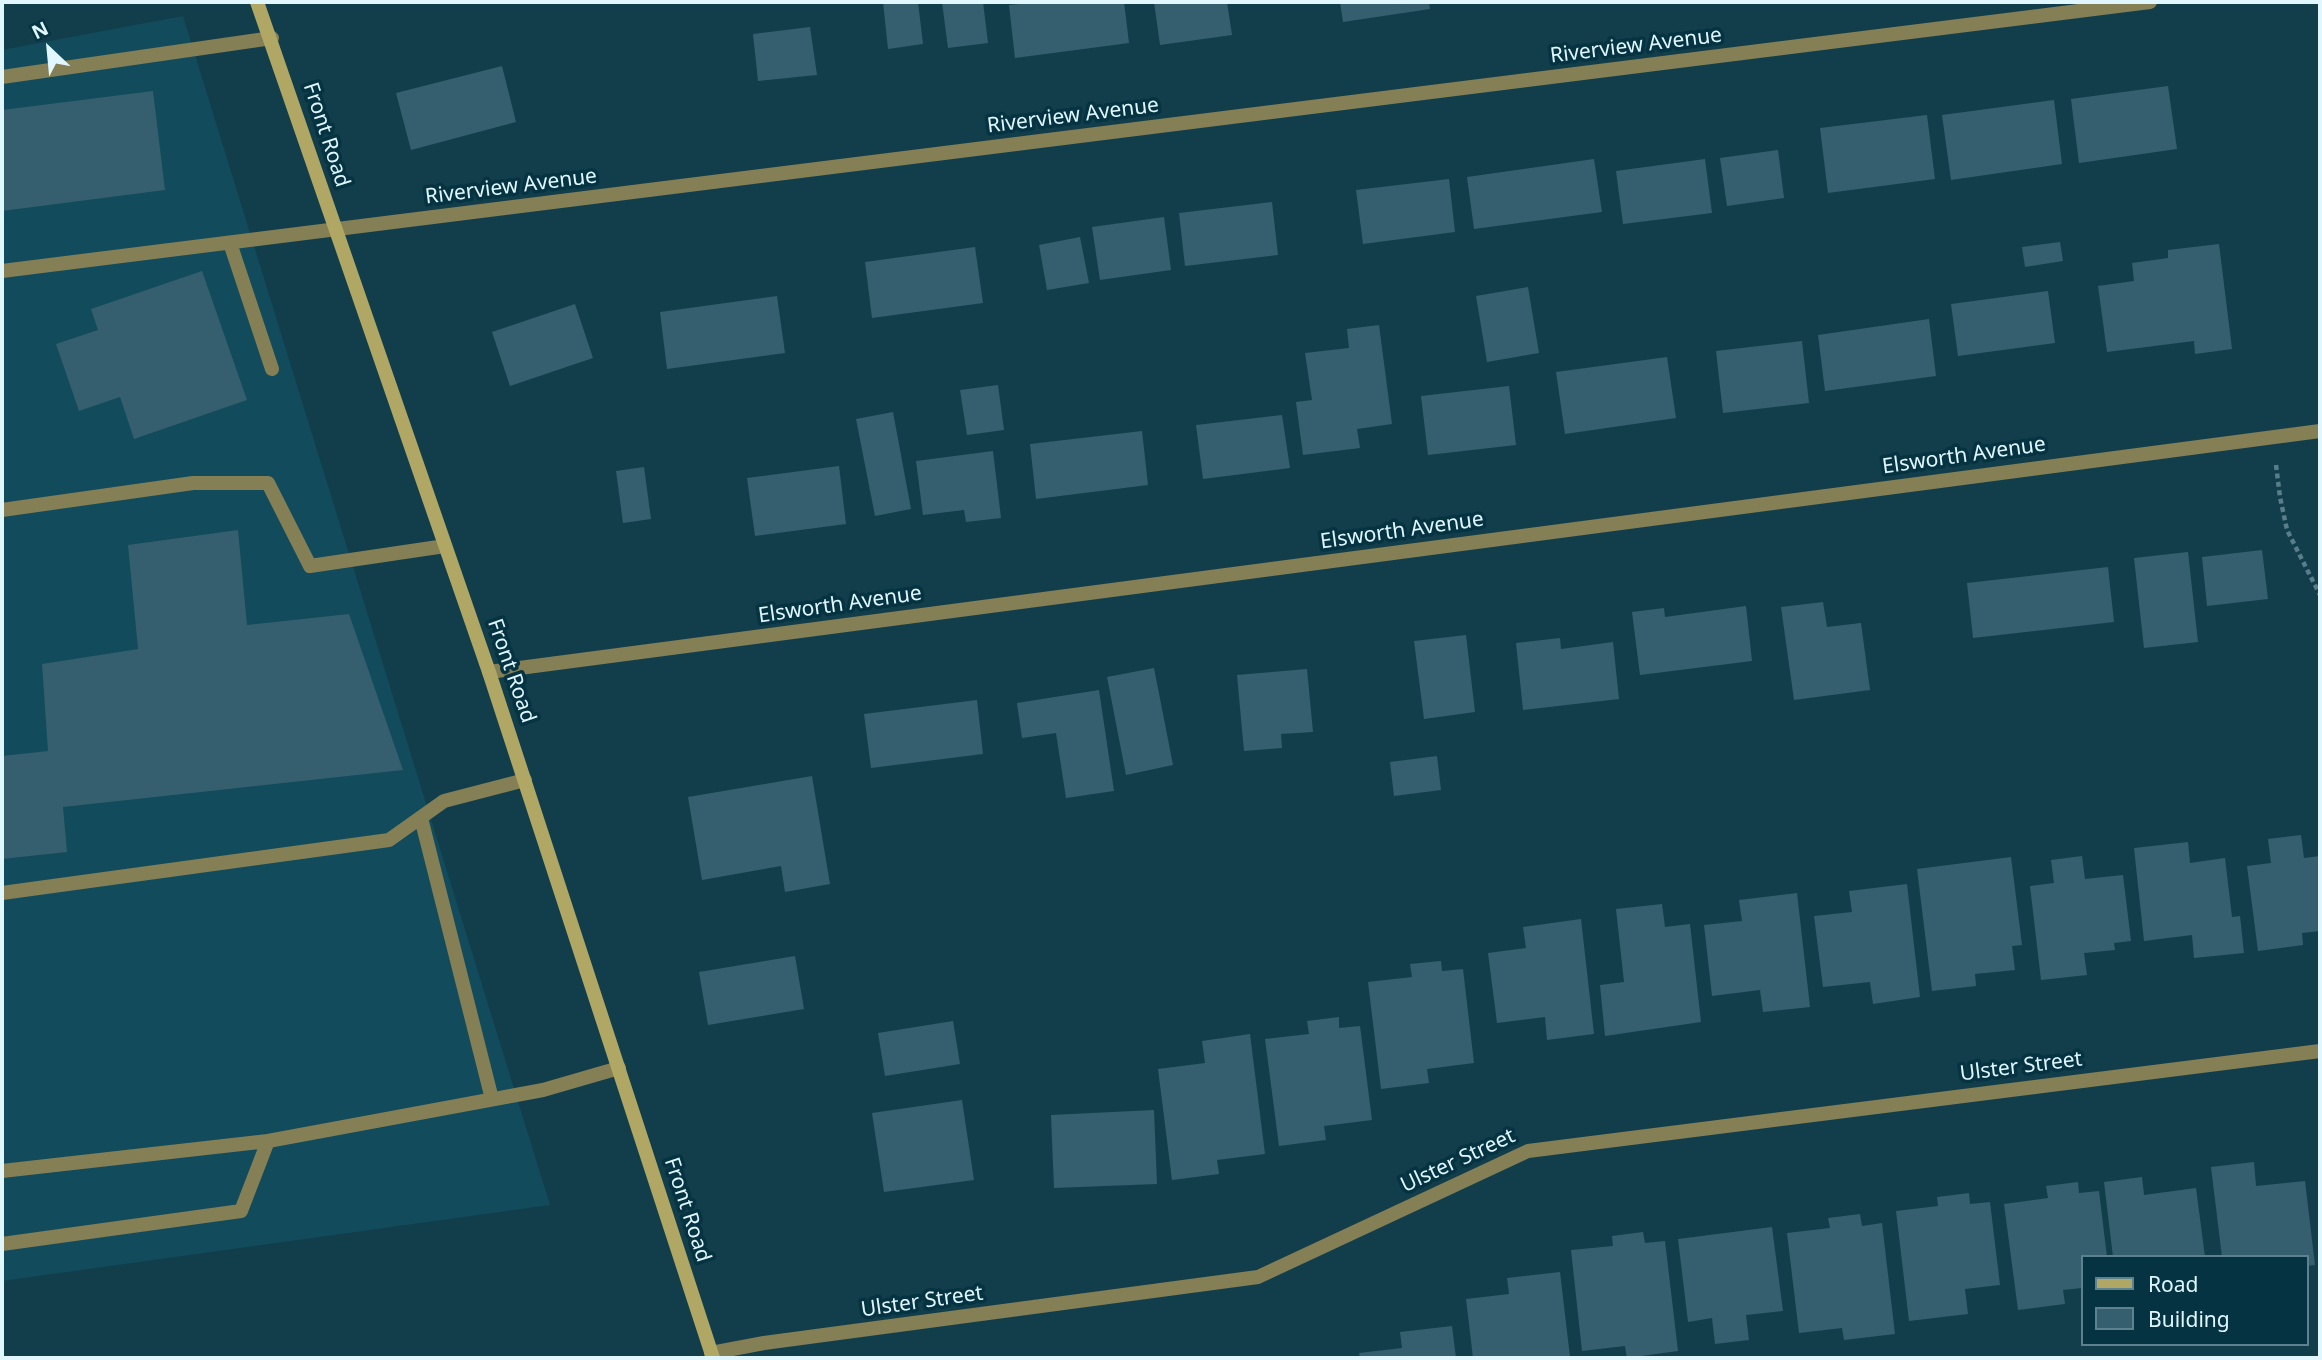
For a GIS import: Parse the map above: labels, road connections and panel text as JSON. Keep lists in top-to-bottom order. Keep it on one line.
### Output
{"streets":{"main road":["Front Road"],"street":["Riverview Avenue","Elsworth Avenue","Ulster Street"]},"crossings":[["Riverview Avenue","Front Road"],["Front Road","Elsworth Avenue"],["Front Road","Ulster Street"]],"legend":["Road","Building"],"north":"top left"}
